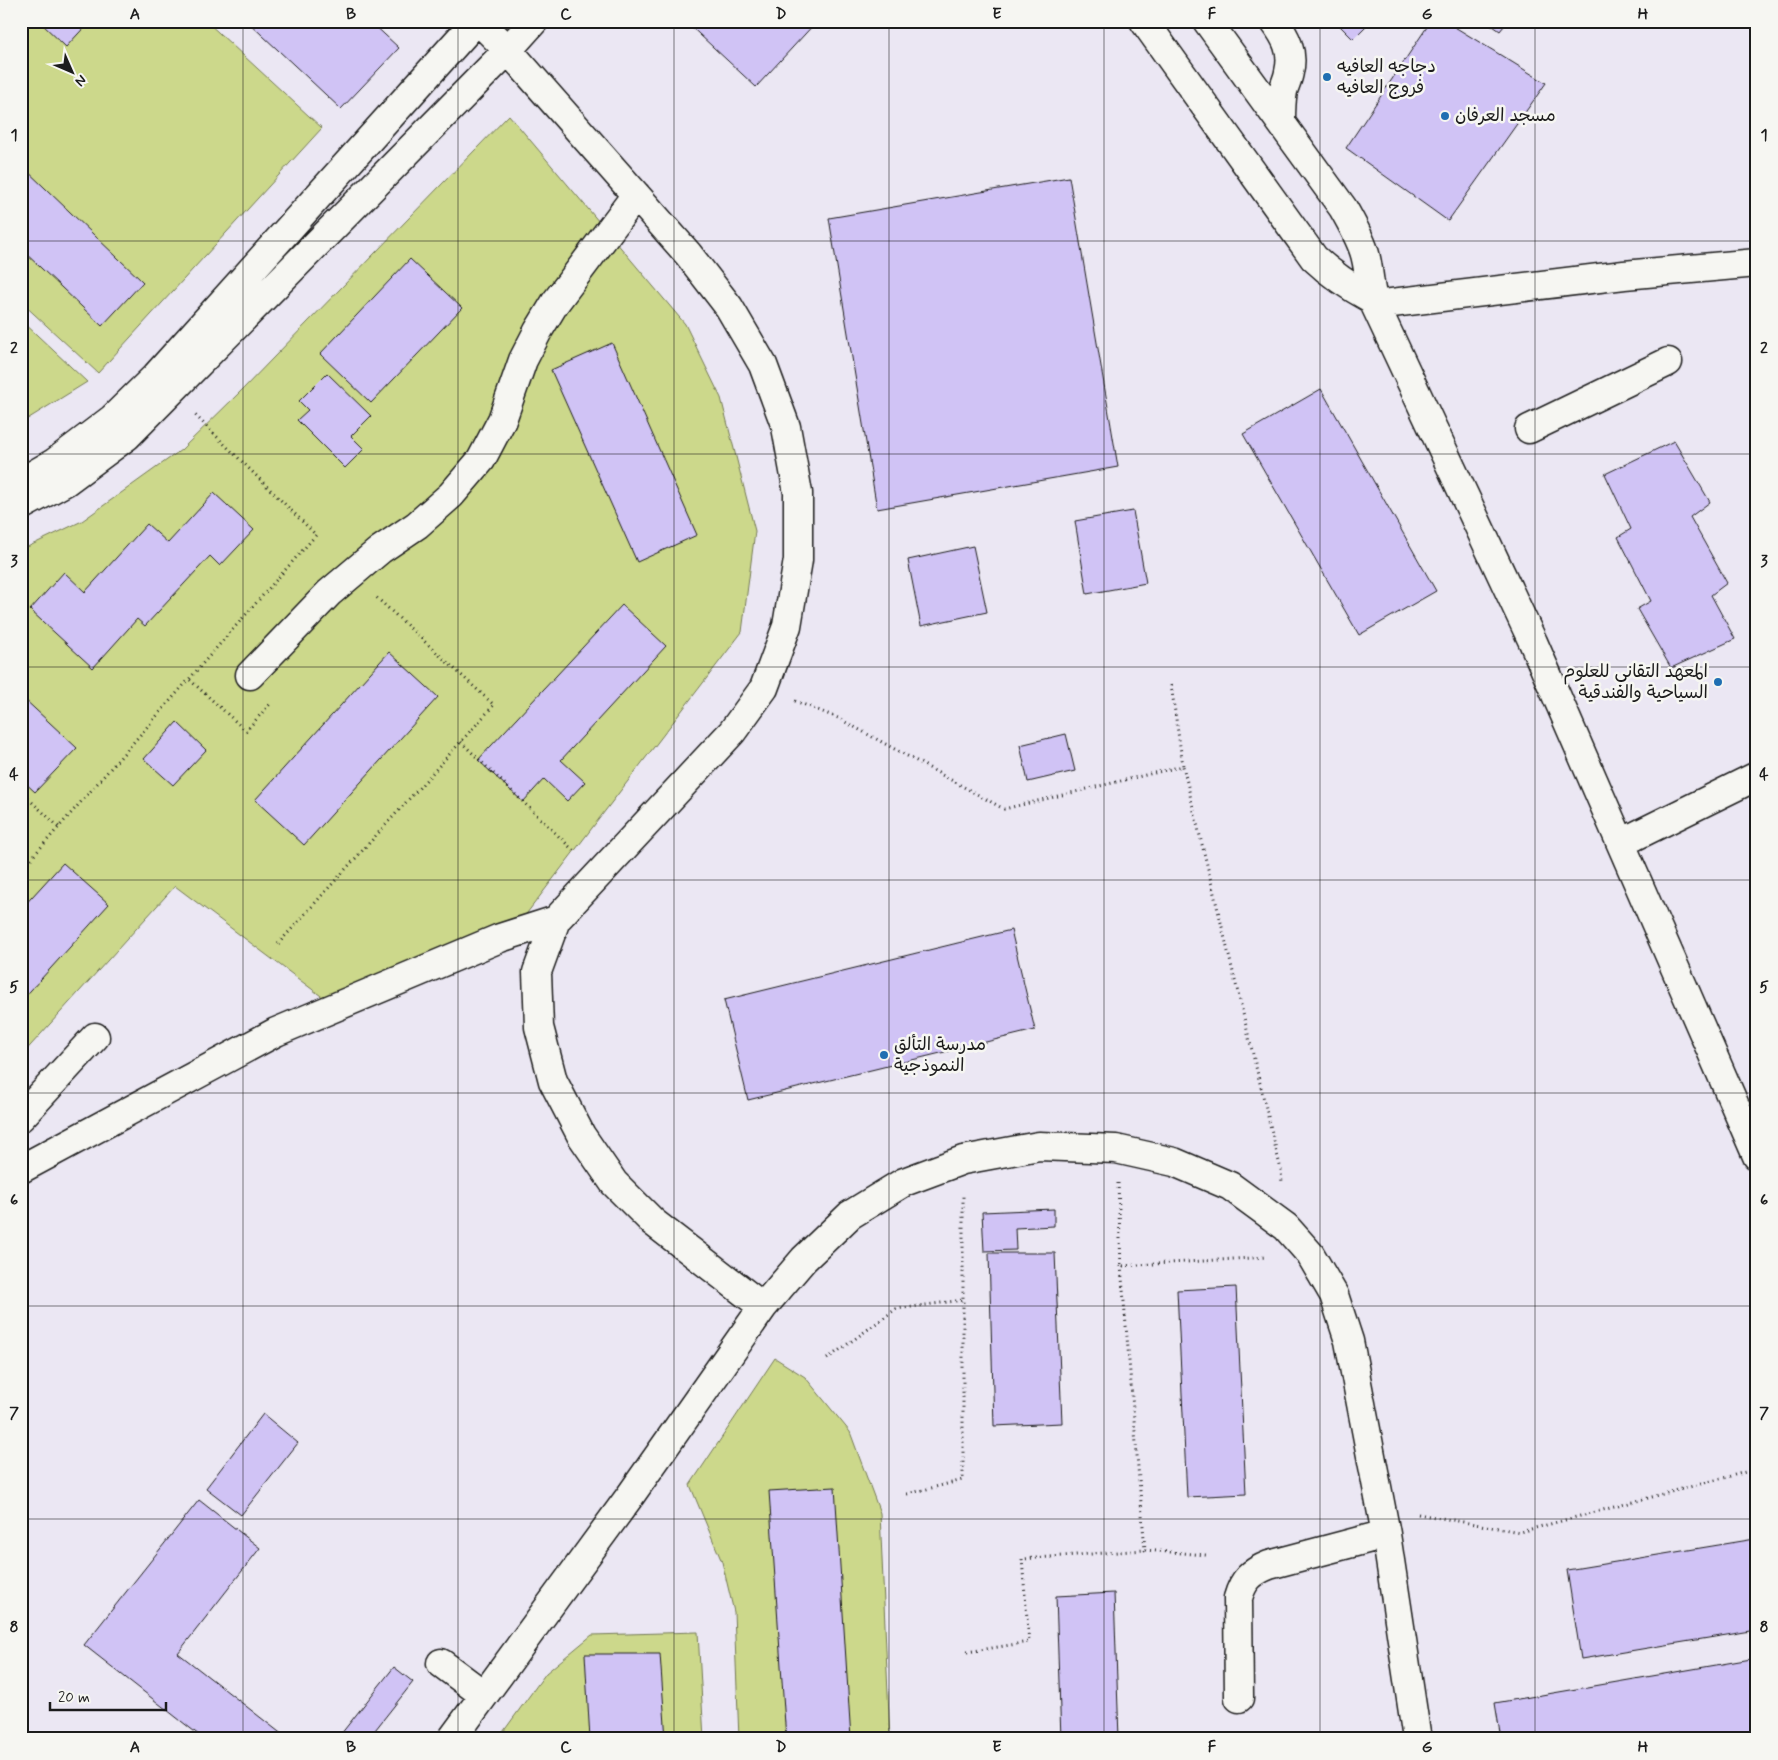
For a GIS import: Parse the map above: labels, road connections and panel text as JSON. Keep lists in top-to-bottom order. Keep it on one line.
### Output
{"places":["دجاجه العافيه فروج العافيه","مسجد العرفان","المعهد التقاني للعلوم السياحية والفندقية","مدرسة التألق النموذجية"],"scale_bar":"20 m","north":"bottom right","grid":{"columns":["A","B","C","D","E","F","G","H"],"rows":["1","2","3","4","5","6","7","8"]}}
